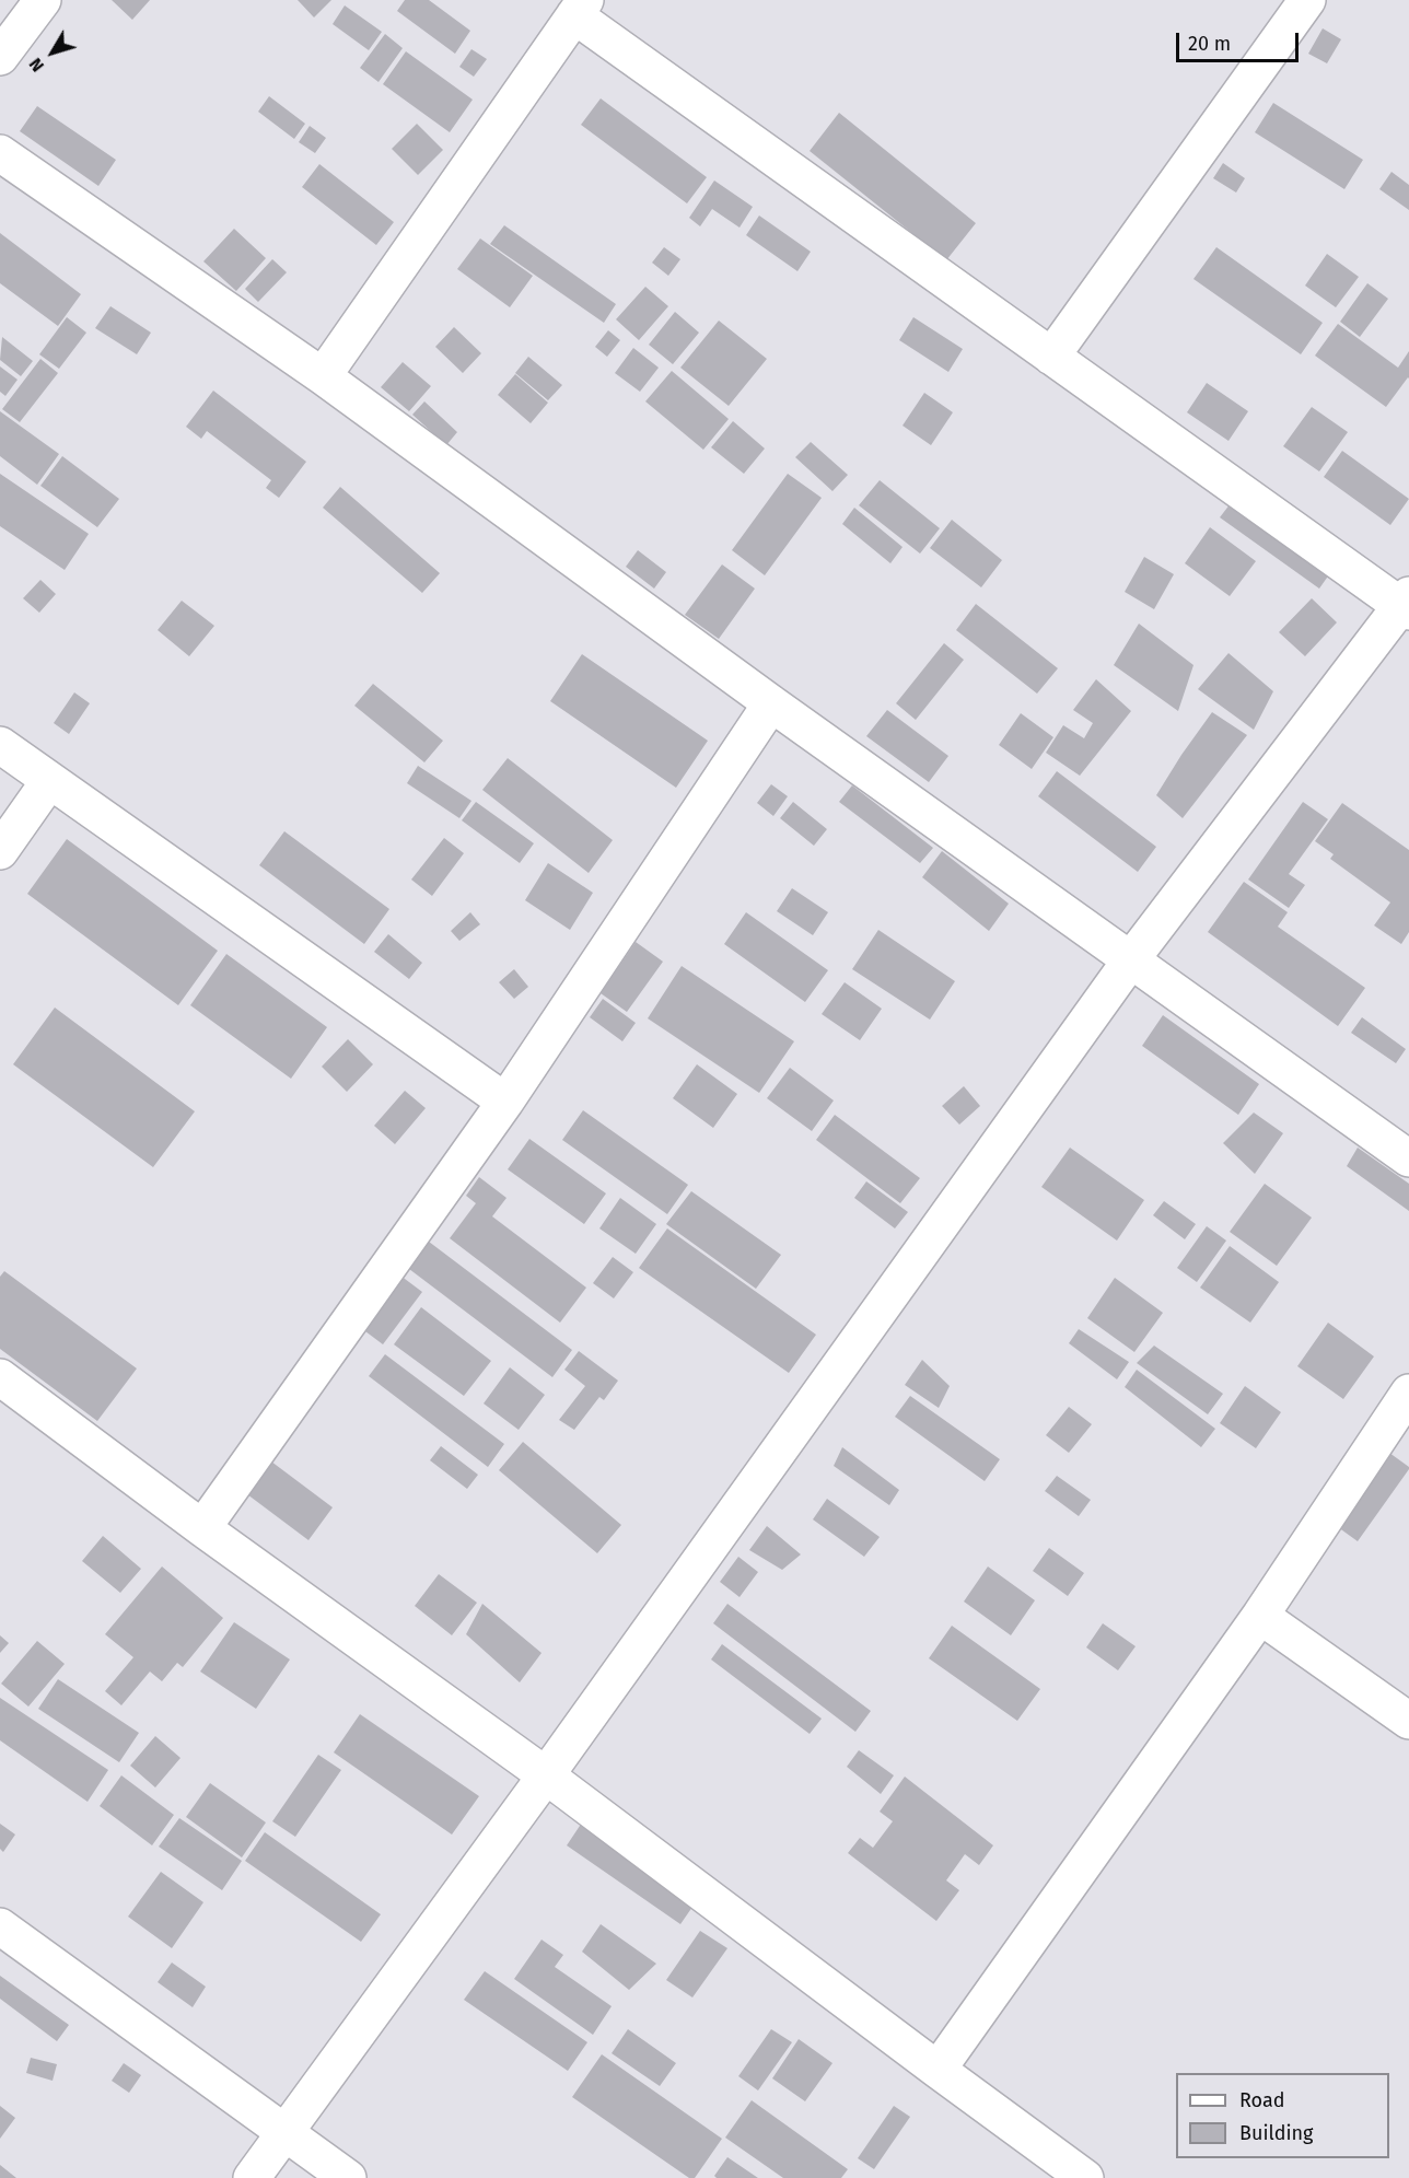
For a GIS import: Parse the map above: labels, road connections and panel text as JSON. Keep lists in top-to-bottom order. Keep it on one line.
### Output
{"legend":["Road","Building"],"scale_bar":"20 m","north":"bottom left"}
